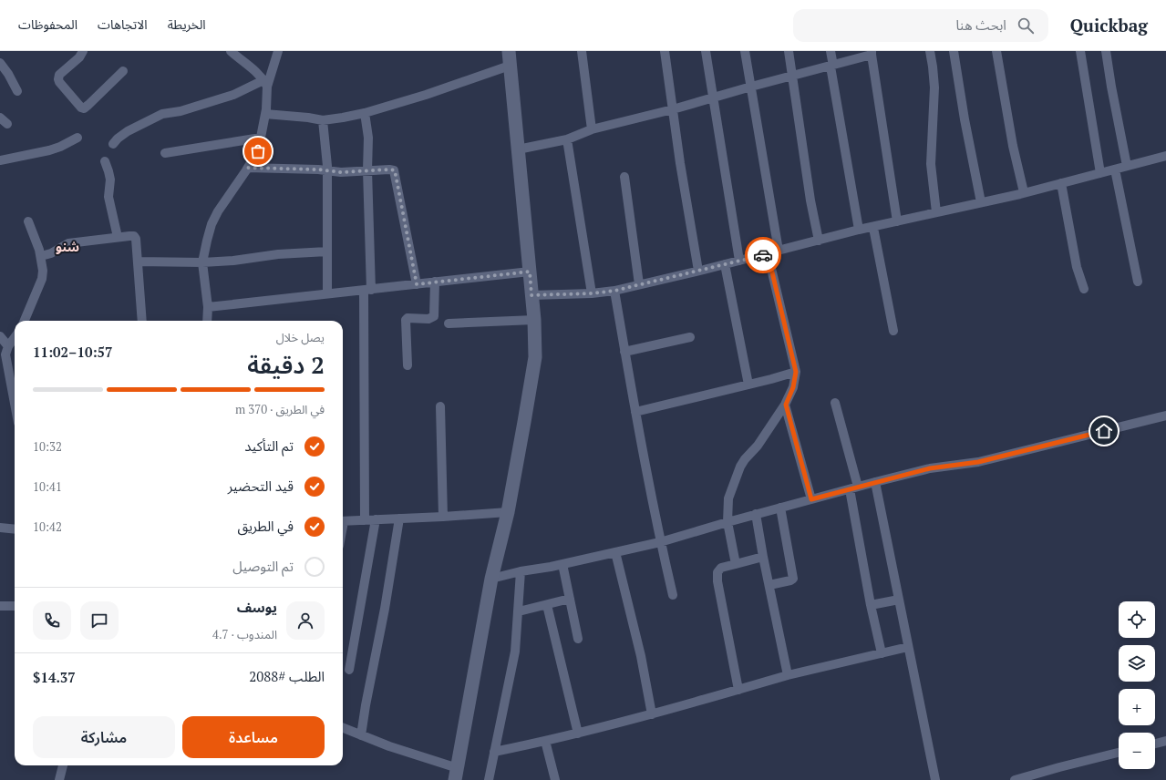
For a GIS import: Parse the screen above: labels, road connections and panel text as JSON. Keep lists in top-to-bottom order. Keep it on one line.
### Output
{"districts":["شنو"],"page":{"header":"Quickbag","search":"ابحث هنا","nav":["الخريطة","الاتجاهات","المحفوظات"],"heading":["2 دقيقة","يصل خلال","10:57–11:02"],"panel":["يوسف","المندوب · 4.7","الطلب #2088","$14.37"],"bar":"في الطريق · 370 m","list":[["تم التأكيد","10:32"],["قيد التحضير","10:41"],["في الطريق","10:42"],"تم التوصيل"],"map_buttons":["+","−"],"buttons":["مساعدة","مشاركة"]}}
